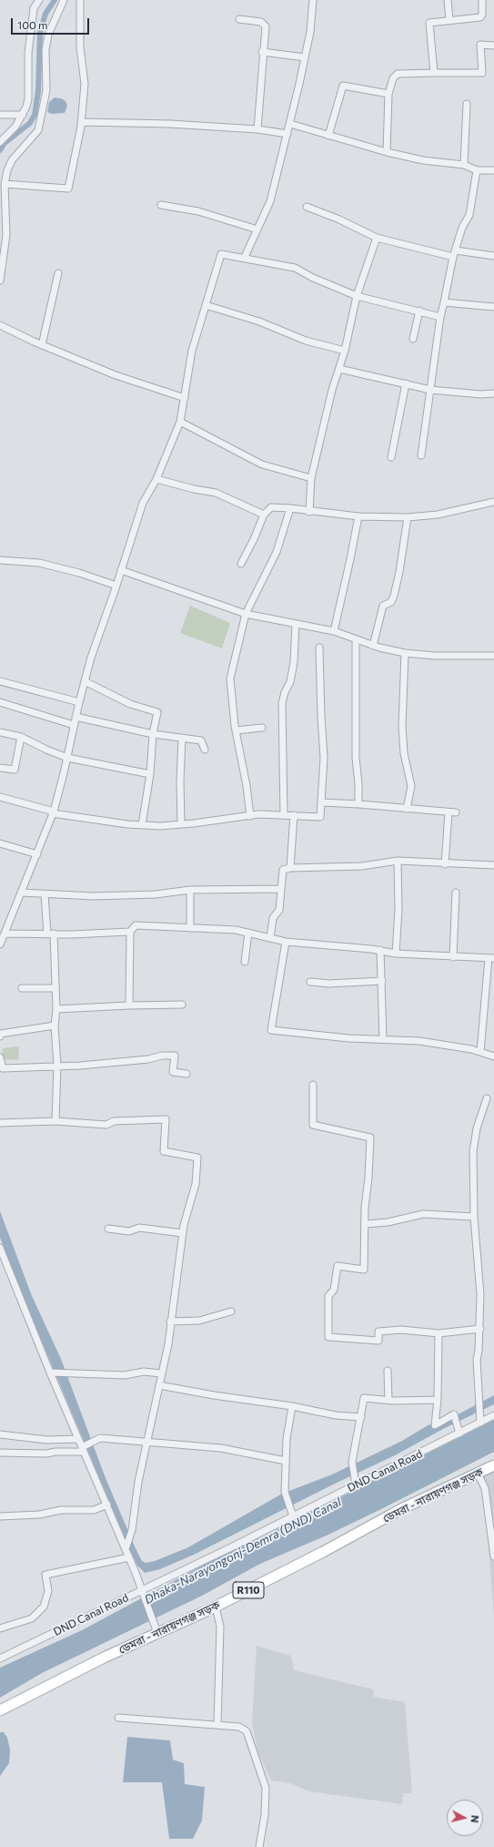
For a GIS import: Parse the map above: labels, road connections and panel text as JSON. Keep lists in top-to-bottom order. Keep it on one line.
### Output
{"streets":{"main road":["ডেমরা - নারায়ণগঞ্জ সড়ক","R110"],"street":["DND Canal Road"]},"water":["Dhaka-Narayongonj-Demra (DND) Canal"],"scale_bar":"100 m","north":"right"}
